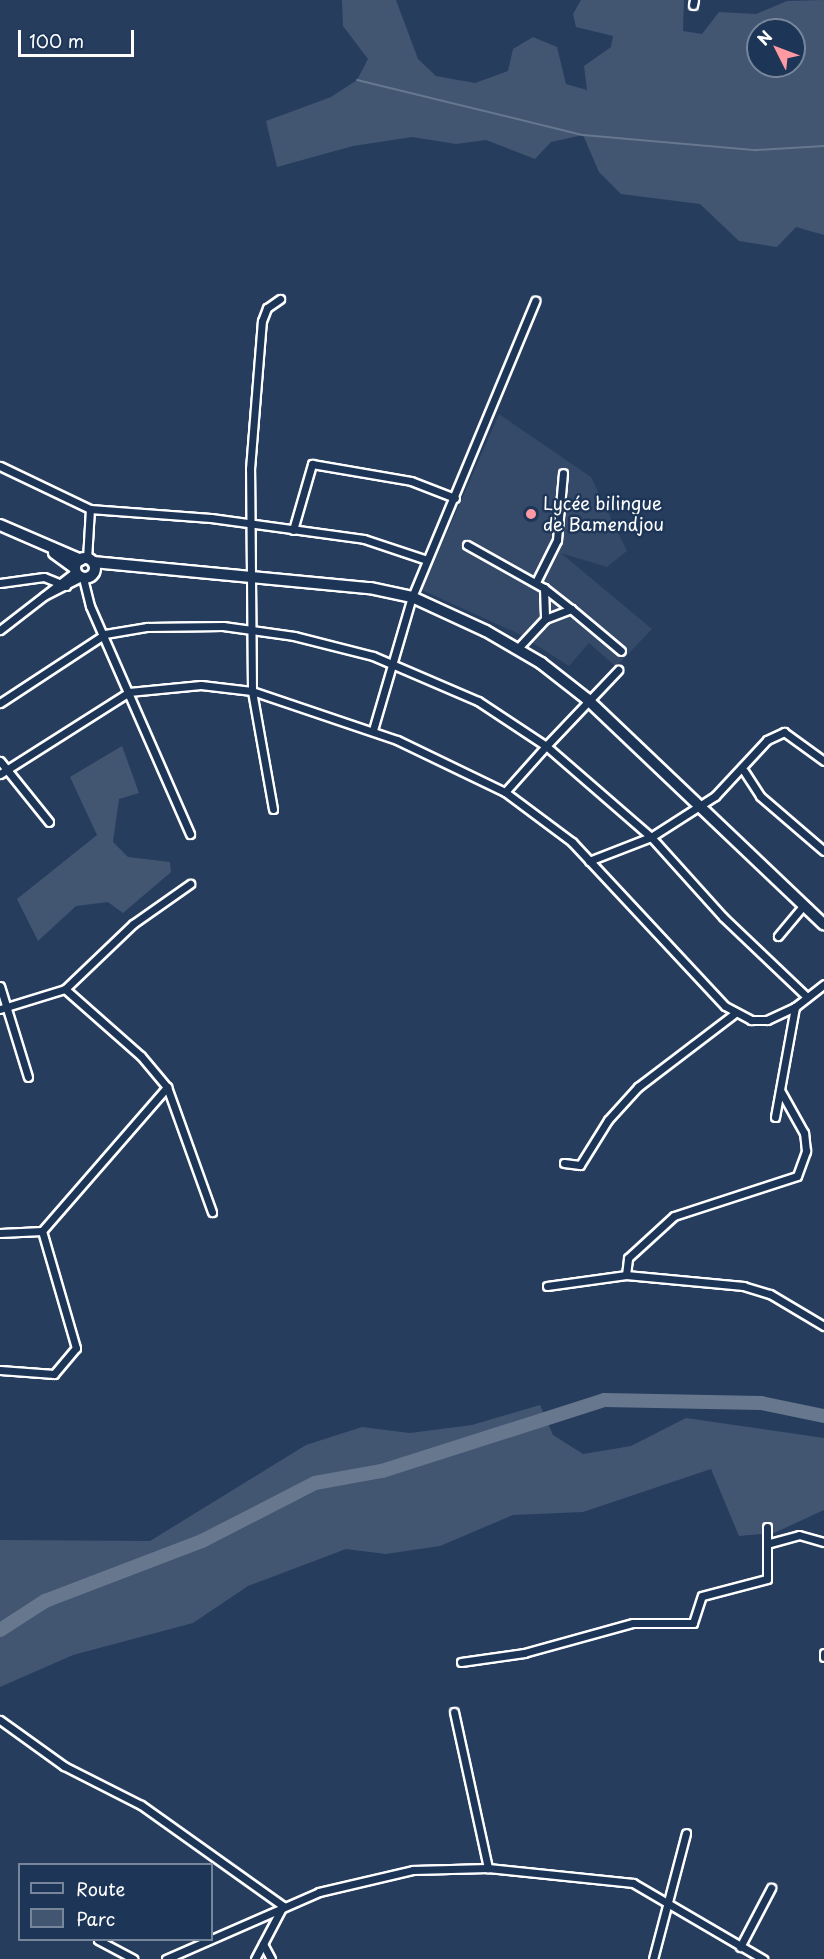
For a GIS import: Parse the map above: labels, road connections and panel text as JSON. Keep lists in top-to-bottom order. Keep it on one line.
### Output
{"places":["Lycée bilingue de Bamendjou"],"legend":["Route","Parc"],"scale_bar":"100 m","north":"top left"}
